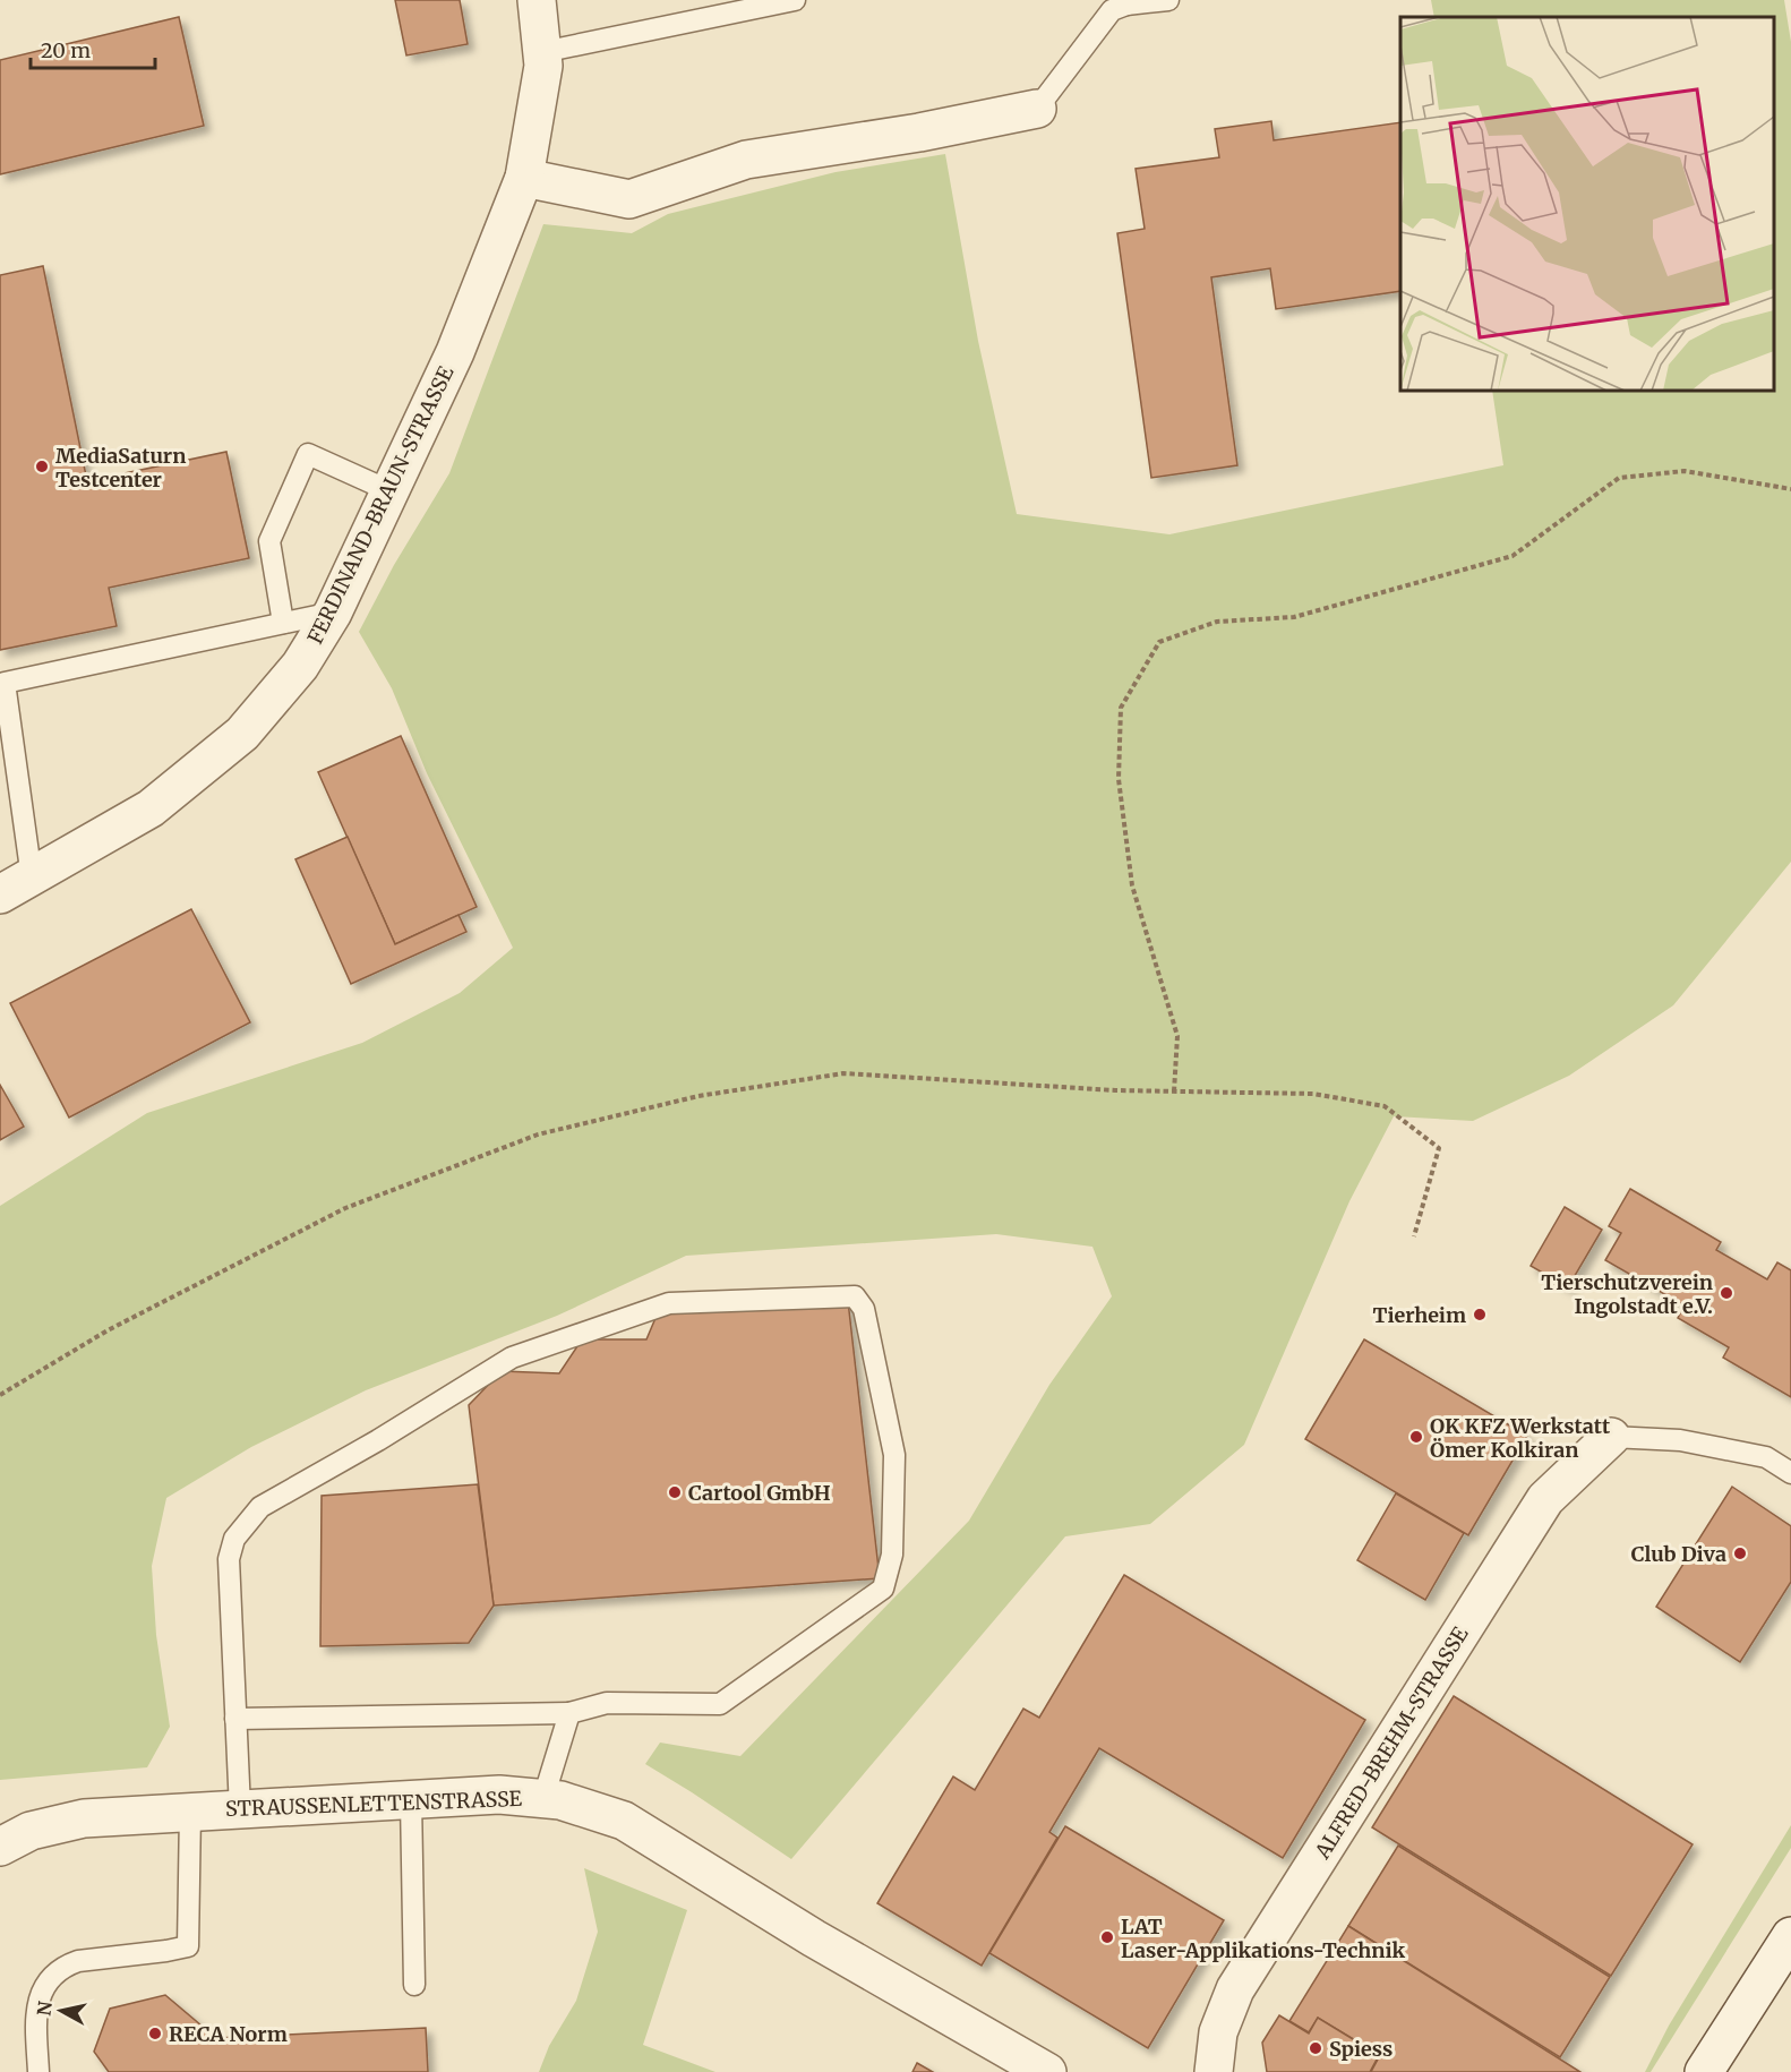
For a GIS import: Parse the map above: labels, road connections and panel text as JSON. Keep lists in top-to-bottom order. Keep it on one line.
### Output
{"streets":{"street":["FERDINAND-BRAUN-STRASSE","ALFRED-BREHM-STRASSE","STRAUSSENLETTENSTRASSE"]},"places":["MediaSaturn Testcenter","Tierschutzverein Ingolstadt e.V.","Tierheim","OK KFZ Werkstatt Ömer Kolkiran","Cartool GmbH","Club Diva","LAT Laser-Applikations-Technik","RECA Norm","Spiess"],"scale_bar":"20 m","north":"left"}
